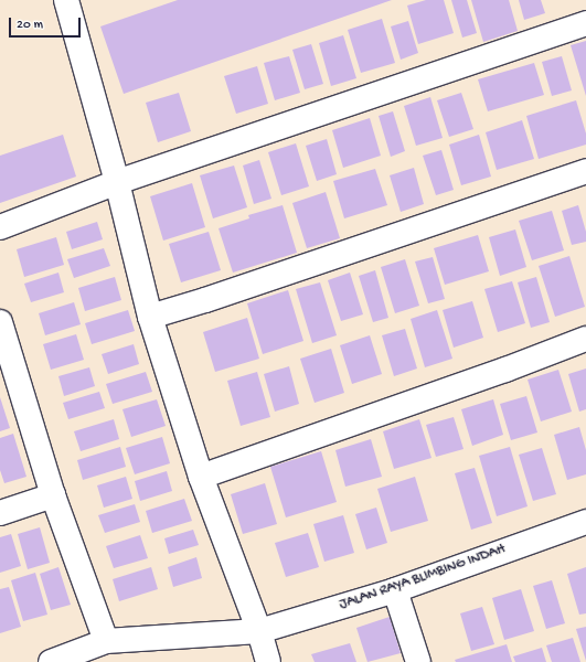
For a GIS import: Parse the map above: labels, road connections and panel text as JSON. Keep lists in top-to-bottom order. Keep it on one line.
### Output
{"streets":{"street":["JALAN RAYA BLIMBING INDAH"]},"scale_bar":"20 m"}
